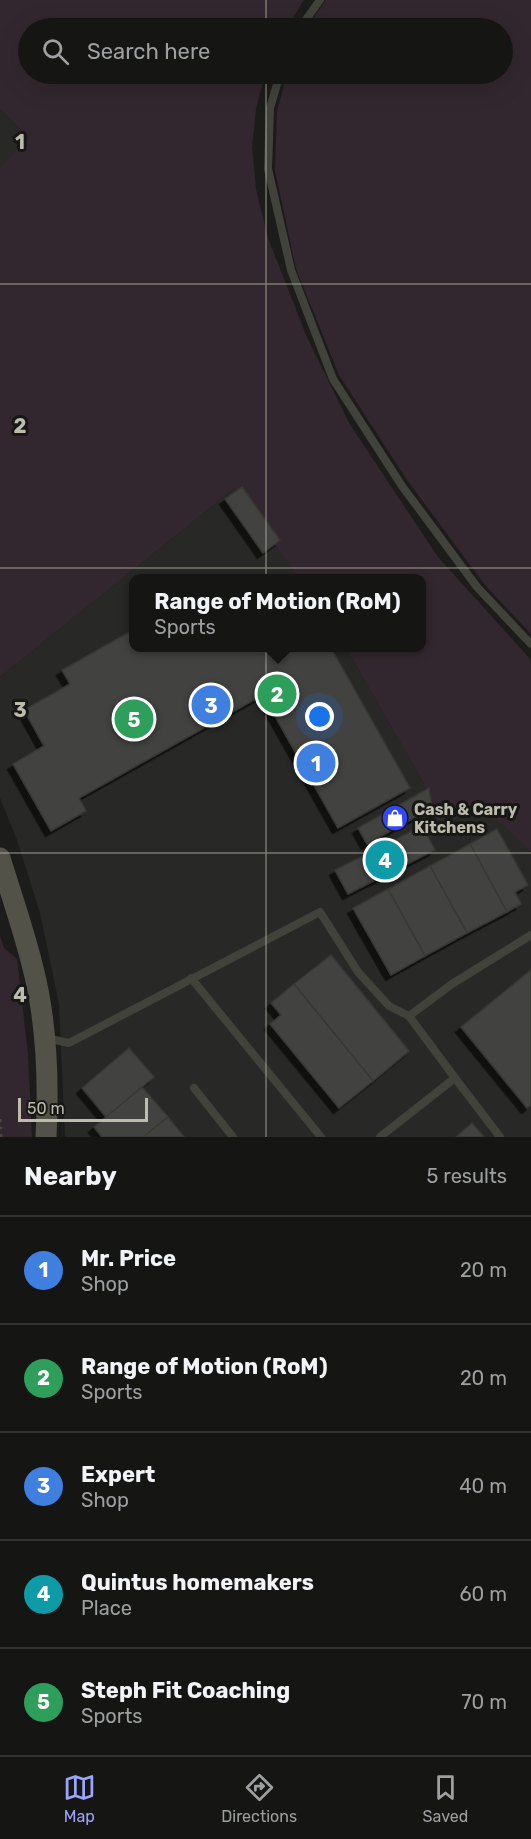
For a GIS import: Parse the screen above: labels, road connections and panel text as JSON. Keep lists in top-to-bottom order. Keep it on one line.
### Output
{"places":{"shop":["Cash & Carry Kitchens"]},"scale_bar":"50 m","page":{"search":"Search here","popup":["Range of Motion (RoM)","Sports"],"pins":["2","3","5","1","4"],"scale":"50 m","heading":["Nearby","5 results"],"list":[{"mark":"1","name":"Mr. Price","note":"Shop","value":"20 m"},{"mark":"2","name":"Range of Motion (RoM)","note":"Sports","value":"20 m"},{"mark":"3","name":"Expert","note":"Shop","value":"40 m"},{"mark":"4","name":"Quintus homemakers","note":"Place","value":"60 m"},{"mark":"5","name":"Steph Fit Coaching","note":"Sports","value":"70 m"}],"nav":["Map","Directions","Saved"]},"grid":{"rows":["1","2","3","4"]}}
